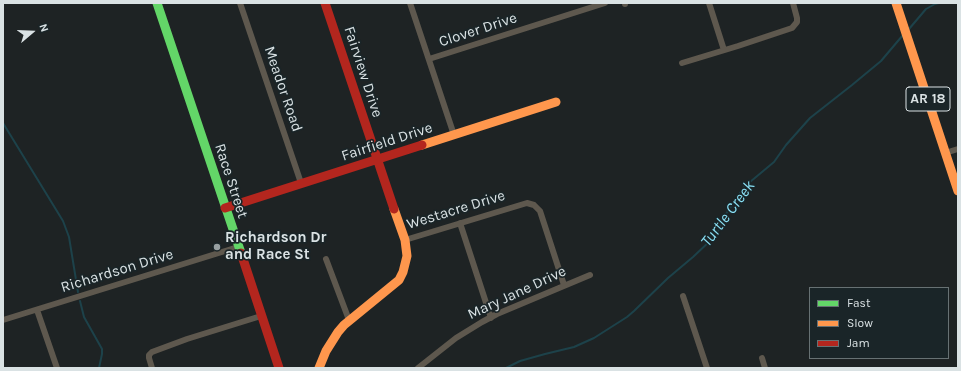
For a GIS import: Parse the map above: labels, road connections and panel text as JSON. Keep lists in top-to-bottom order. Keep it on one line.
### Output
{"streets":{"street":["Clover Drive","Fairview Drive","Meador Road","AR 18","Fairfield Drive","Race Street","Westacre Drive","Richardson Drive","Mary Jane Drive"]},"crossings":[["Fairview Drive","Fairfield Drive"],["Fairview Drive","Westacre Drive"],["Meador Road","Fairfield Drive"],["Fairfield Drive","Race Street"],["Race Street","Richardson Drive"],["Westacre Drive","Mary Jane Drive"]],"water":["Turtle Creek"],"places":["Richardson Dr and Race St"],"legend":["Fast","Slow","Jam"],"north":"right"}
